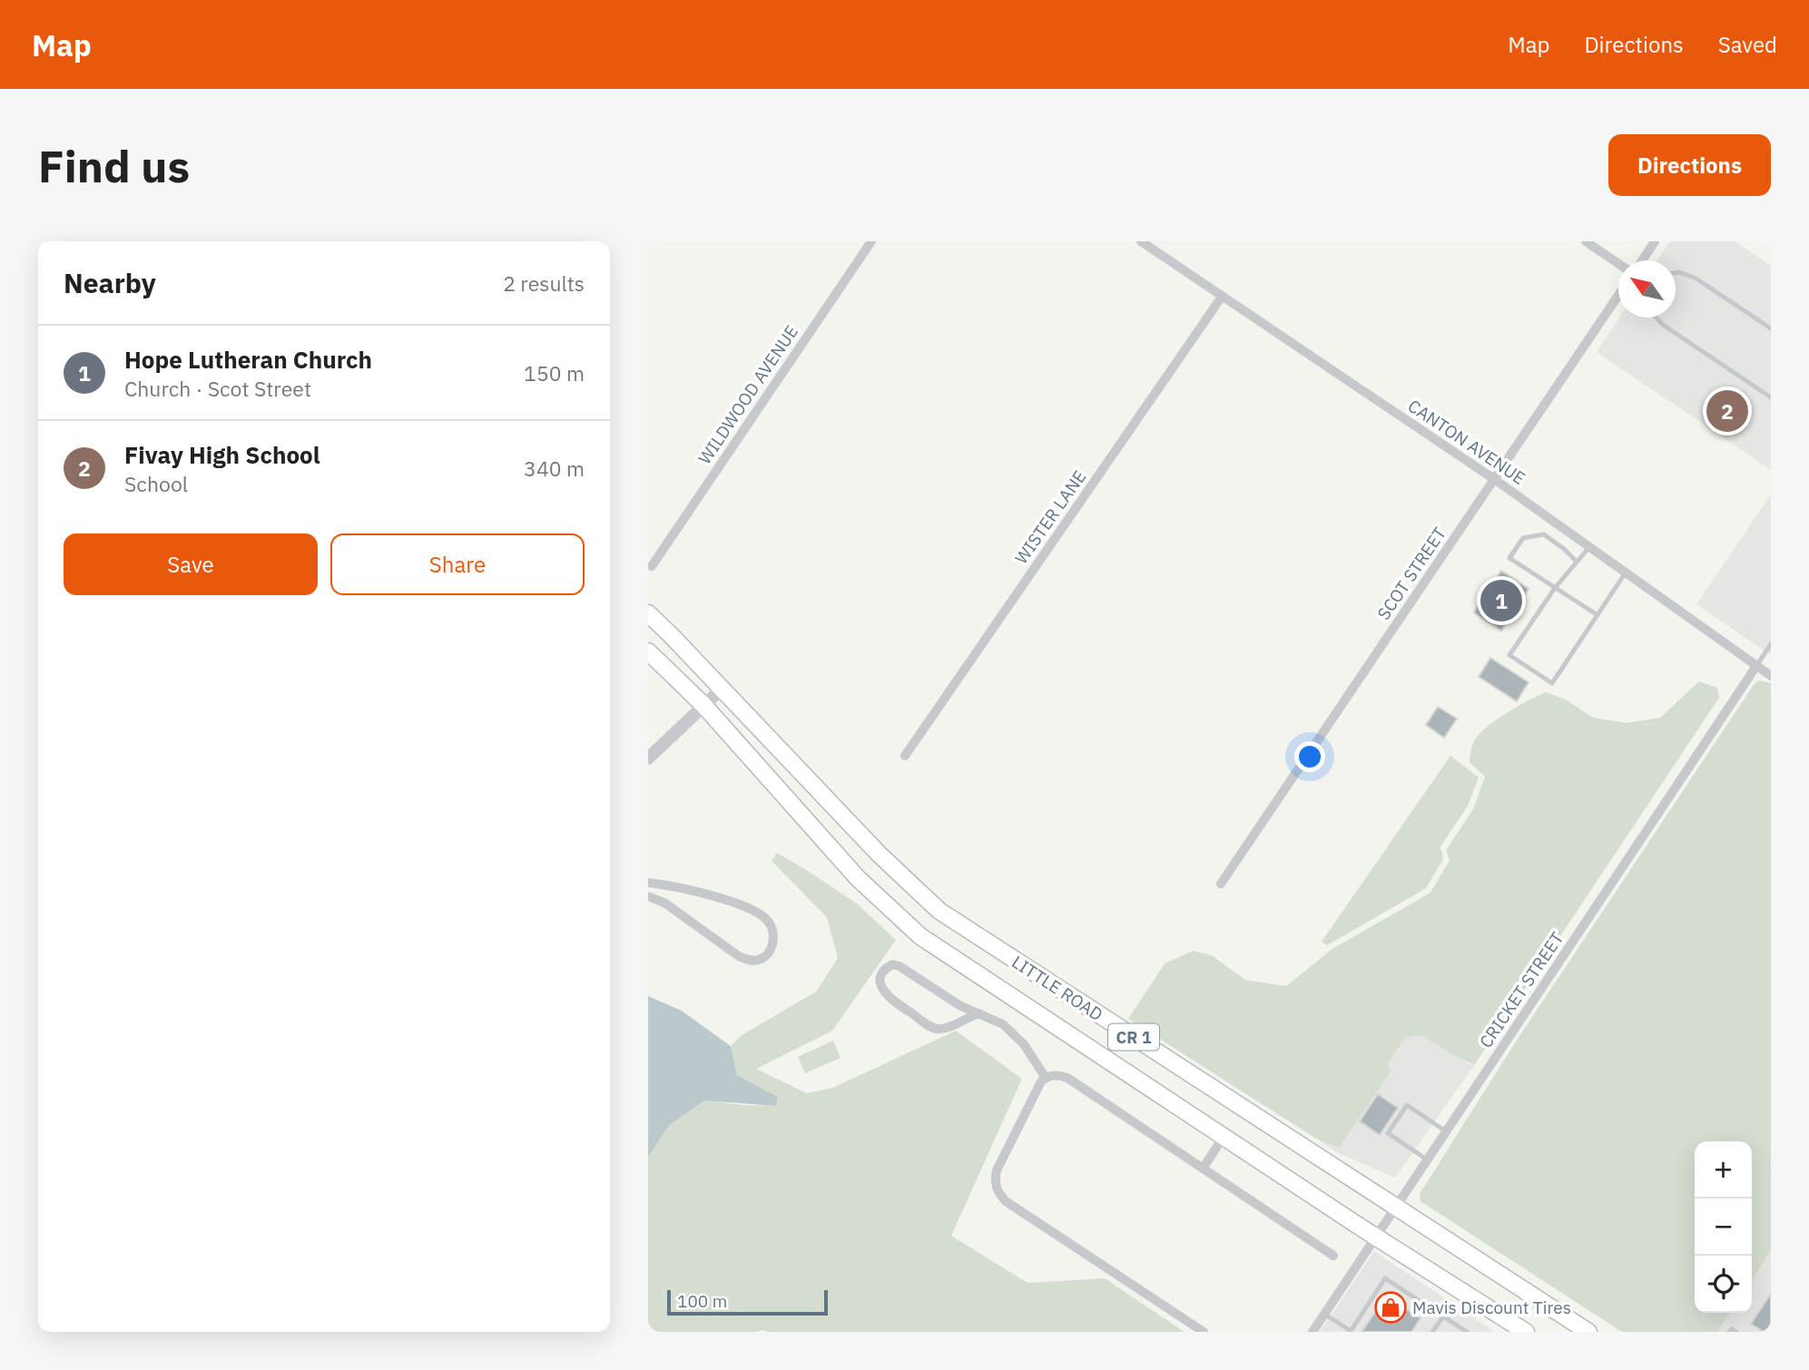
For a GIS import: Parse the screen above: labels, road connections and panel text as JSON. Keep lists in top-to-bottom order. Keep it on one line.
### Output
{"streets":{"main road":["LITTLE ROAD","CR 1"],"street":["WILDWOOD AVENUE","CANTON AVENUE","WISTER LANE","SCOT STREET","CRICKET STREET"]},"crossings":[["CANTON AVENUE","WISTER LANE"],["CANTON AVENUE","SCOT STREET"],["CANTON AVENUE","CRICKET STREET"],["LITTLE ROAD","CRICKET STREET"]],"places":{"shop":["Mavis Discount Tires"]},"scale_bar":"100 m","north":"top left","page":{"header":"Map","nav":["Map","Directions","Saved"],"buttons":["Directions",["Save","Share"]],"title":"Find us","heading":["Nearby","2 results"],"list":[{"mark":"1","name":"Hope Lutheran Church","note":"Church · Scot Street","value":"150 m"},{"mark":"2","name":"Fivay High School","note":"School","value":"340 m"}],"pins":["2","1"],"map_buttons":["+","−"],"scale":"100 m"}}
